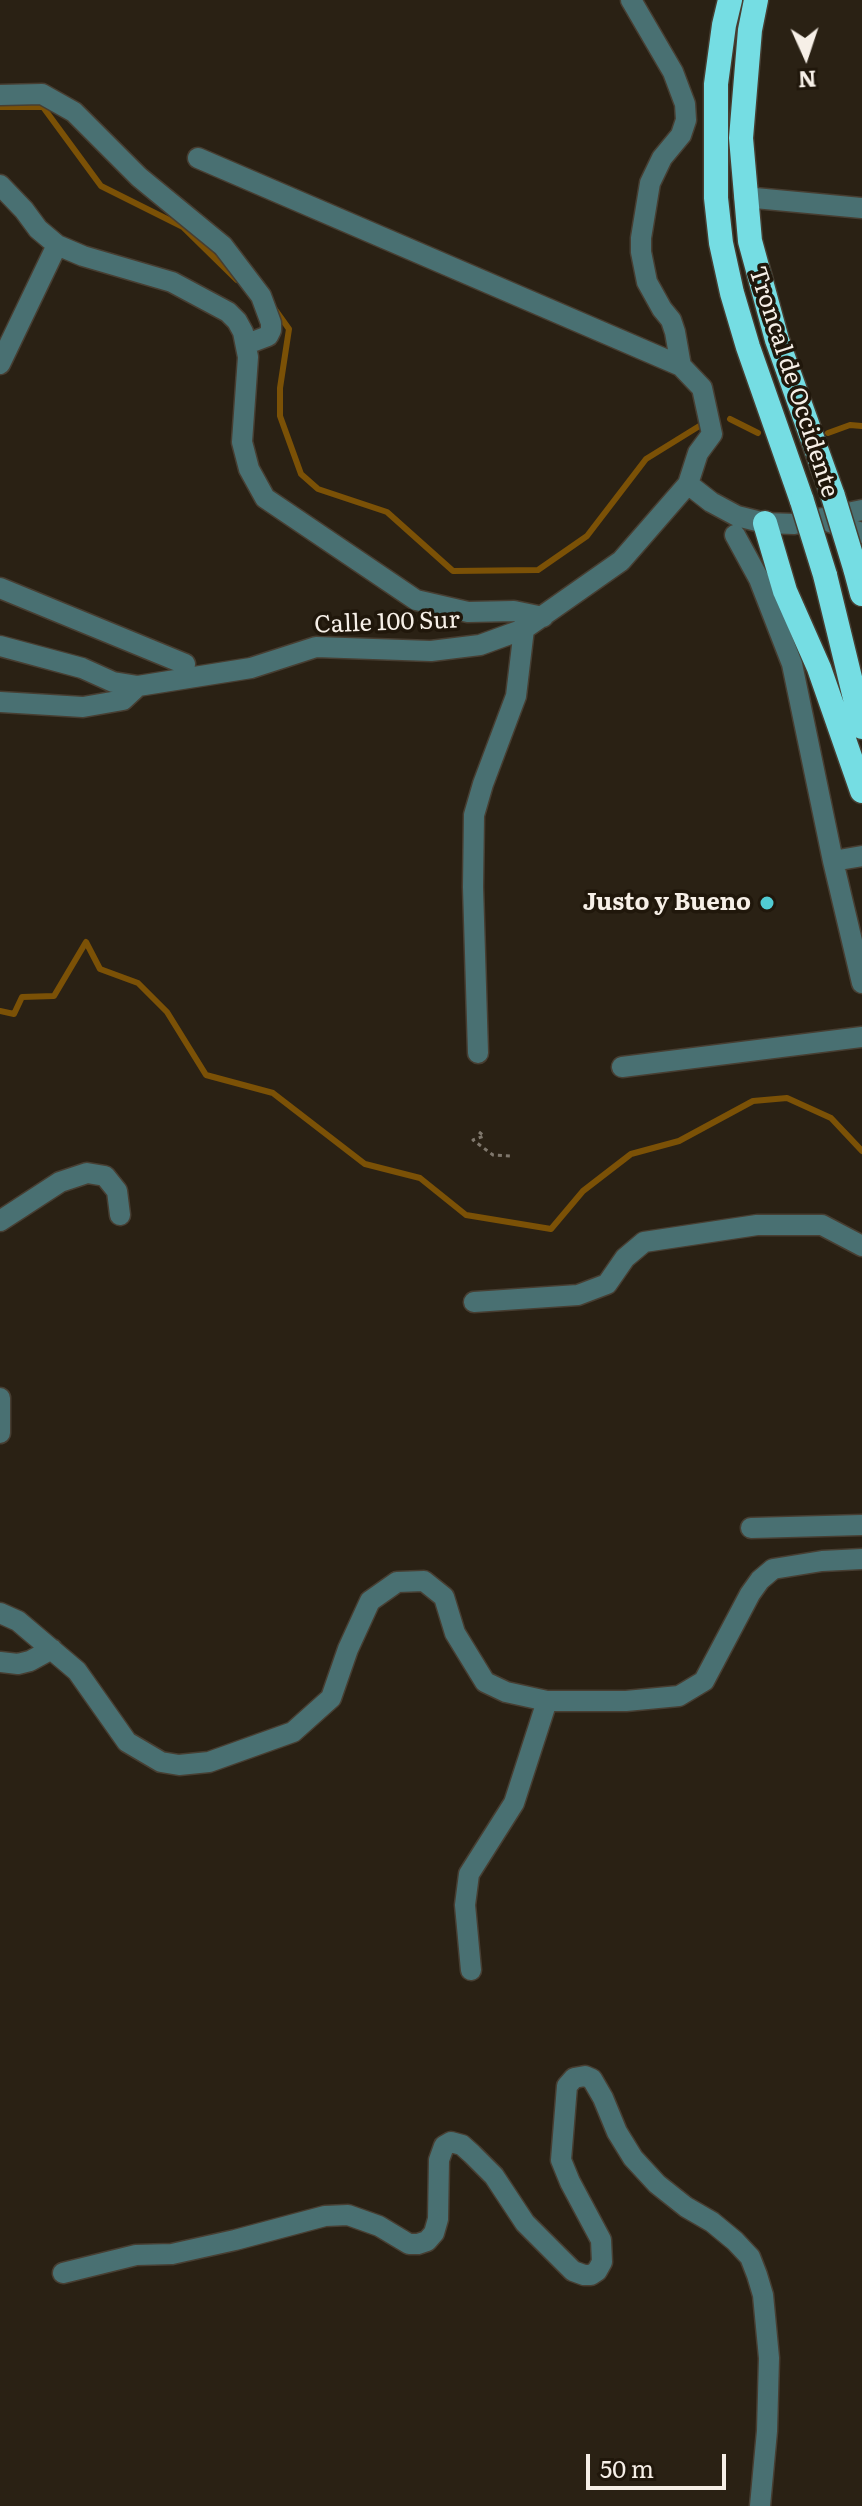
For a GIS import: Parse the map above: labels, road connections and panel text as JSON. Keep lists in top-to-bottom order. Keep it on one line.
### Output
{"streets":{"highway":["Troncal de Occidente"],"street":["Calle 100 Sur"]},"places":["Justo y Bueno"],"scale_bar":"50 m","north":"bottom"}
